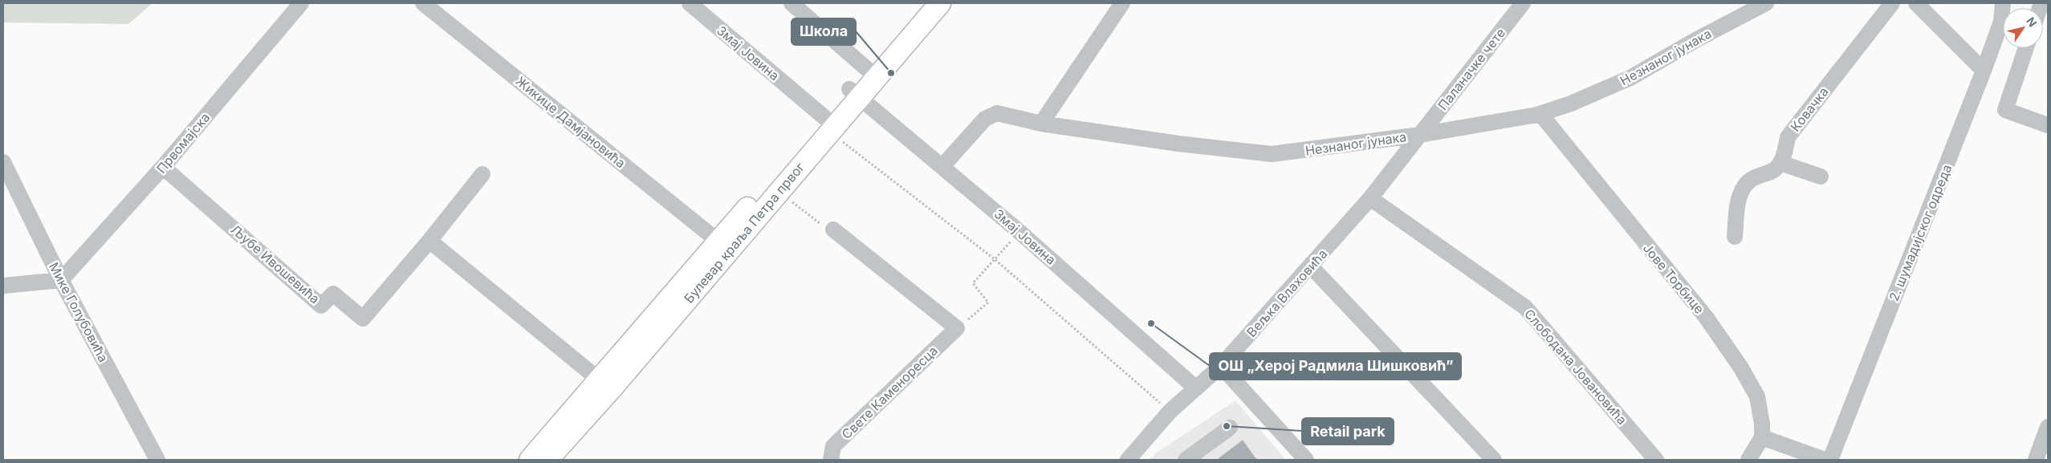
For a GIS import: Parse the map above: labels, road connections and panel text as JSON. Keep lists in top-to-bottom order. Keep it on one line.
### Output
{"streets":{"main road":["Булевар краља Петра првог"],"street":["Змај Јовина","Незнаног јунака","Паланачке чете","Ковачка","Жикице Дамјановића","Првомајска","2. шумадијског одреда","Љубе Ивошевића","Јове Торбице","Вељка Влаховића","Мике Голубовића","Слободана Јовановића","Свете Каменоресца"]},"crossings":[["Змај Јовина","Незнаног јунака"],["Змај Јовина","Булевар краља Петра првог"],["Змај Јовина","Вељка Влаховића"],["Незнаног јунака","Паланачке чете"],["Незнаног јунака","Јове Торбице"],["Незнаног јунака","Вељка Влаховића"],["Паланачке чете","Вељка Влаховића"],["Жикице Дамјановића","Булевар краља Петра првог"],["Првомајска","Љубе Ивошевића"],["Првомајска","Мике Голубовића"],["Вељка Влаховића","Слободана Јовановића"]],"places":["Школа","ОШ „Херој Радмила Шишковић”","Retail park"],"north":"top right"}
